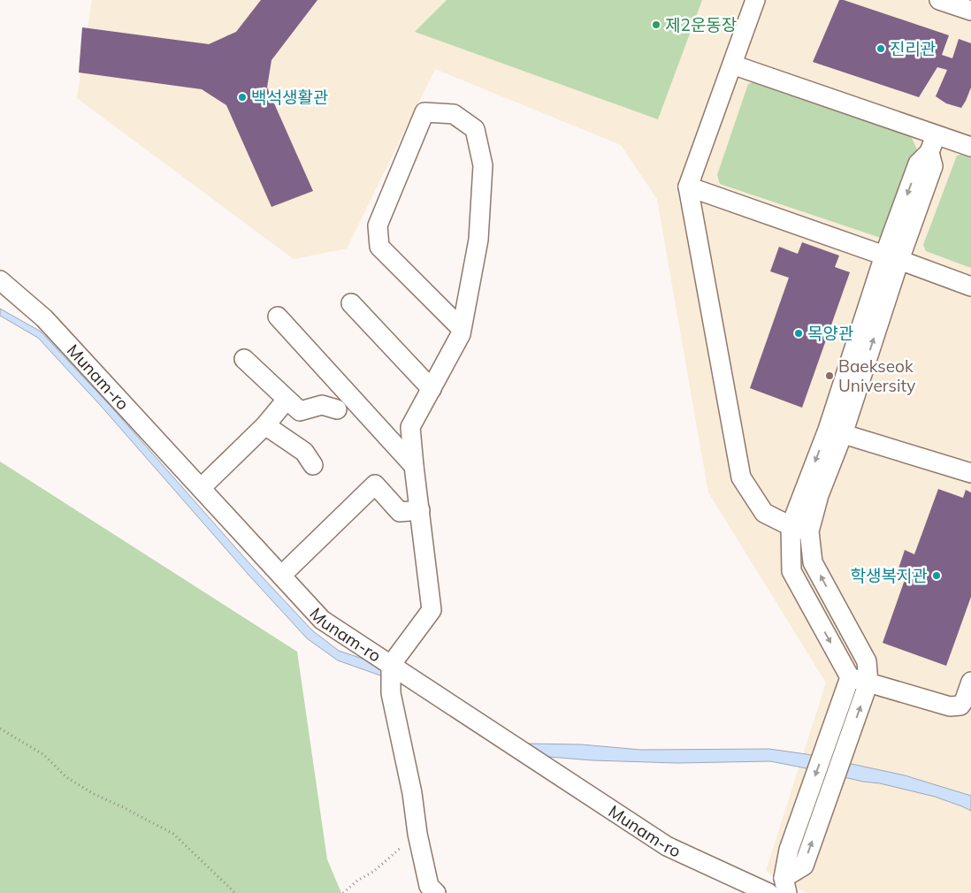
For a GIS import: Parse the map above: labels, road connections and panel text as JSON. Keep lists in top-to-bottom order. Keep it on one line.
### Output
{"streets":{"street":["Munam-ro"]},"places":["제2운동장","진리관","백석생활관","목양관","Baekseok University","학생복지관"]}
